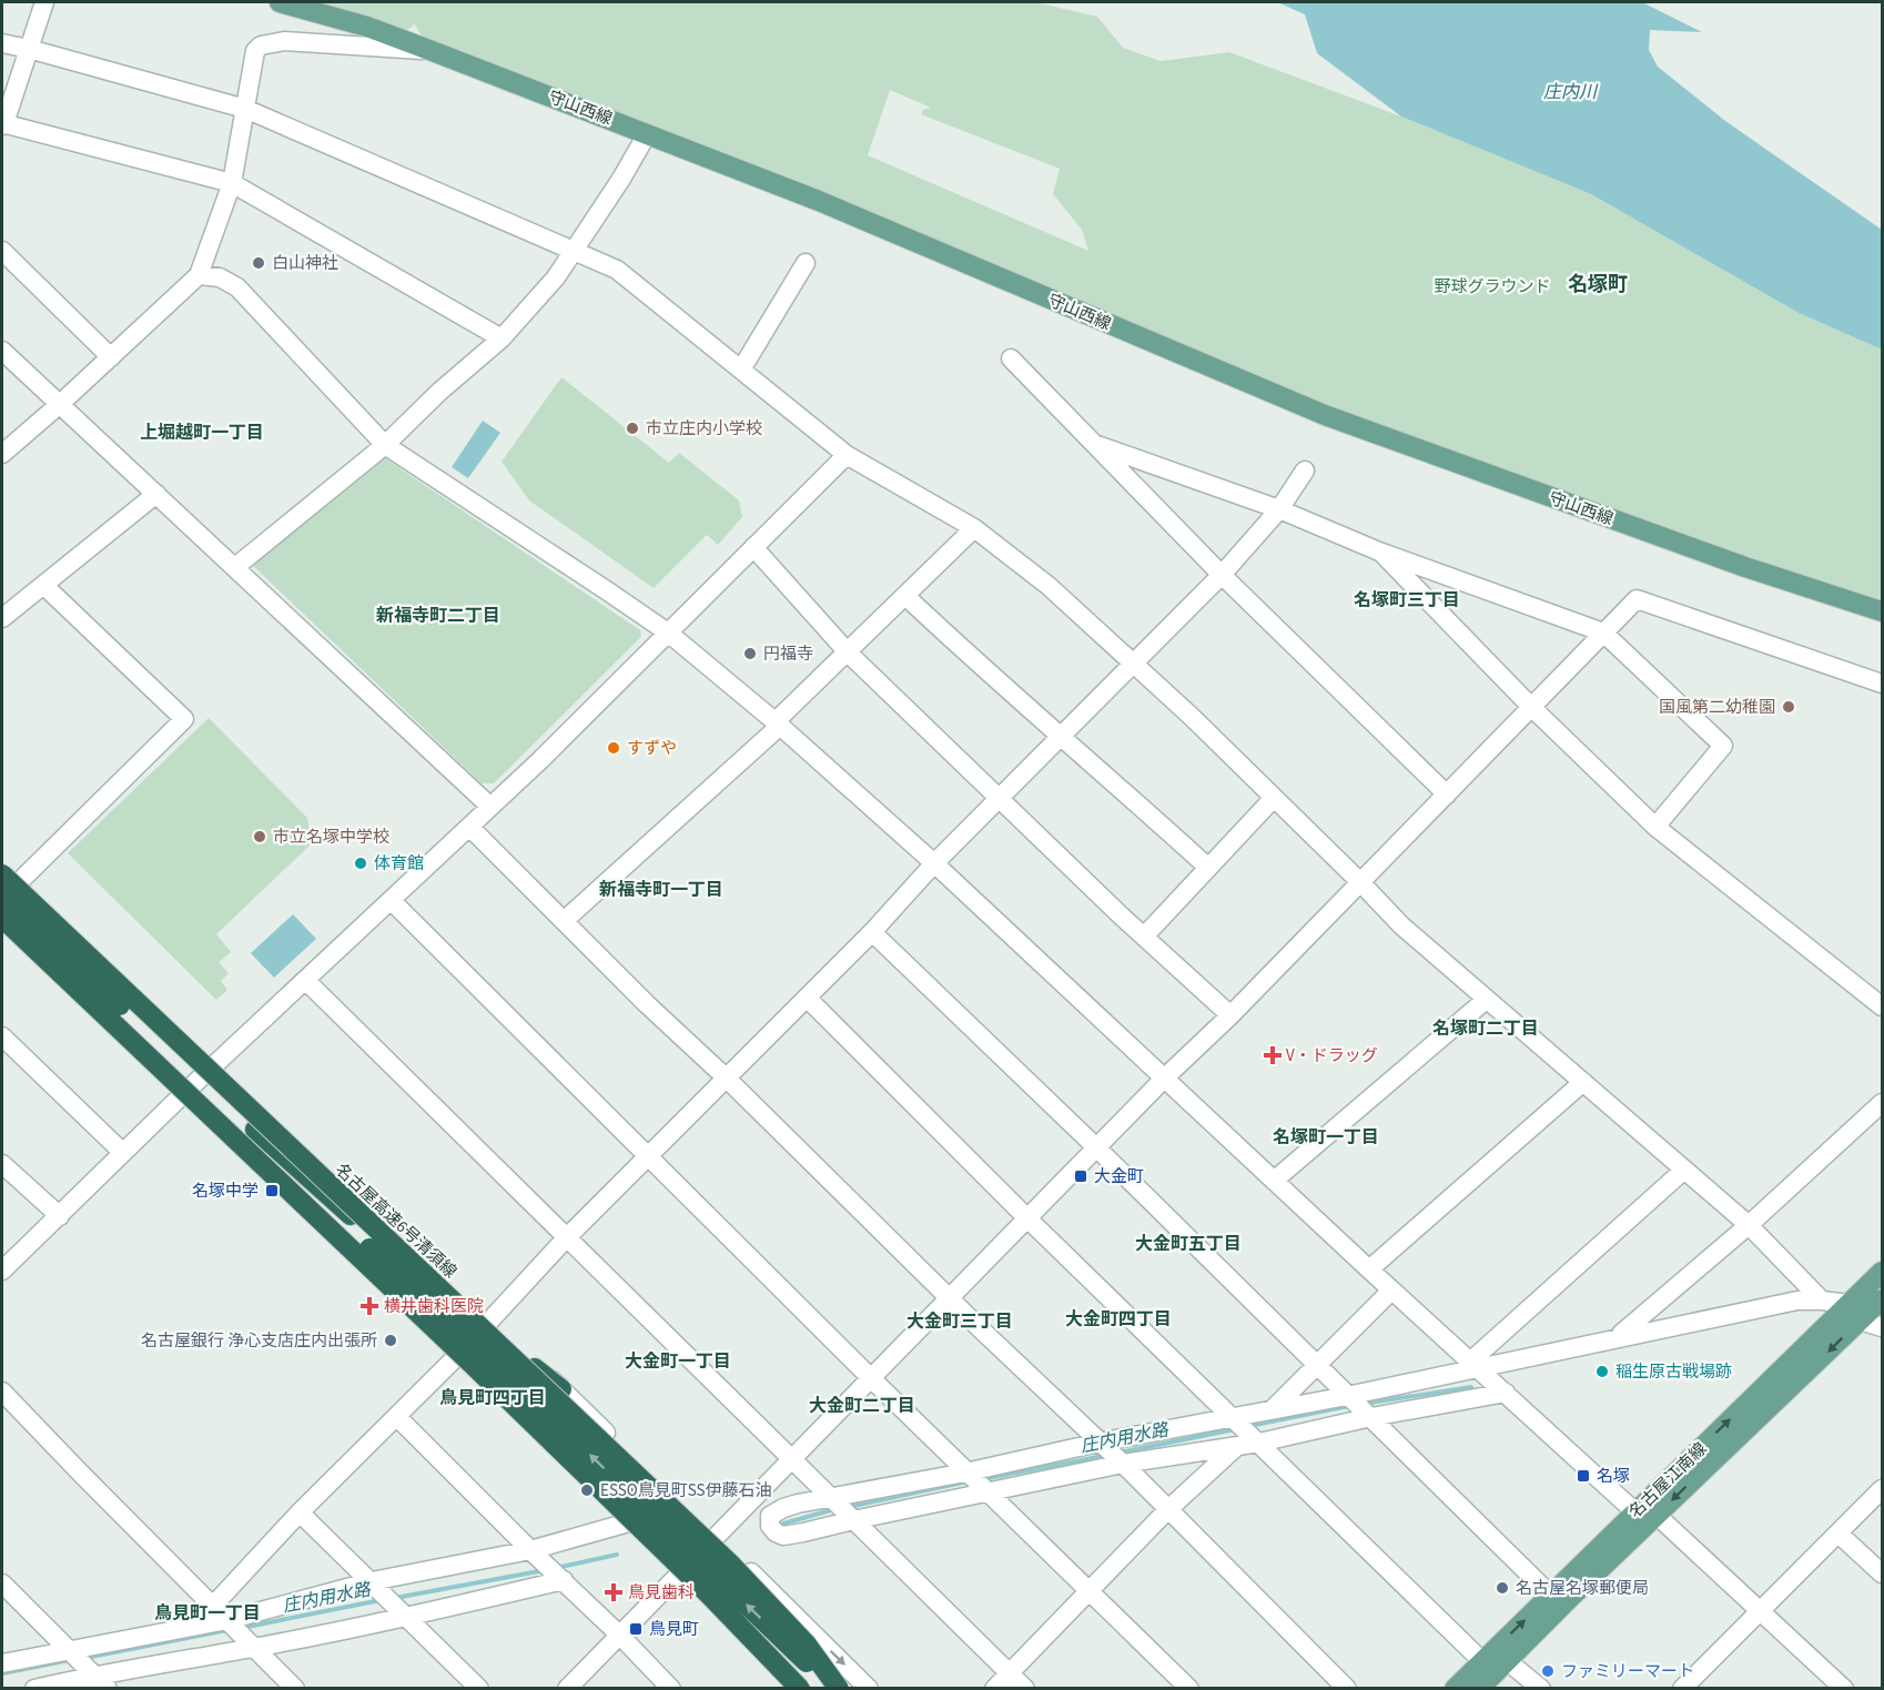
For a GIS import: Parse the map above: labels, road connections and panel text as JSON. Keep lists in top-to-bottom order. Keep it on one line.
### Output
{"streets":{"highway":["名古屋高速6号清須線"],"main road":["守山西線","名古屋江南線"]},"districts":["名塚町","上堀越町一丁目","名塚町三丁目","新福寺町二丁目","新福寺町一丁目","名塚町二丁目","名塚町一丁目","大金町五丁目","大金町四丁目","大金町三丁目","大金町一丁目","鳥見町四丁目","大金町二丁目","鳥見町一丁目"],"water":["庄内川","庄内用水路"],"parks":["野球グラウンド"],"places":{"other":["白山神社","市立庄内小学校","円福寺","国風第二幼稚園","すずや","市立名塚中学校","体育館","名古屋銀行 浄心支店庄内出張所","稲生原古戦場跡","ESSO鳥見町SS伊藤石油","名古屋名塚郵便局","ファミリーマート"],"health":["V・ドラッグ","横井歯科医院","鳥見歯科"],"transit":["大金町","名塚中学","名塚","鳥見町"]}}
